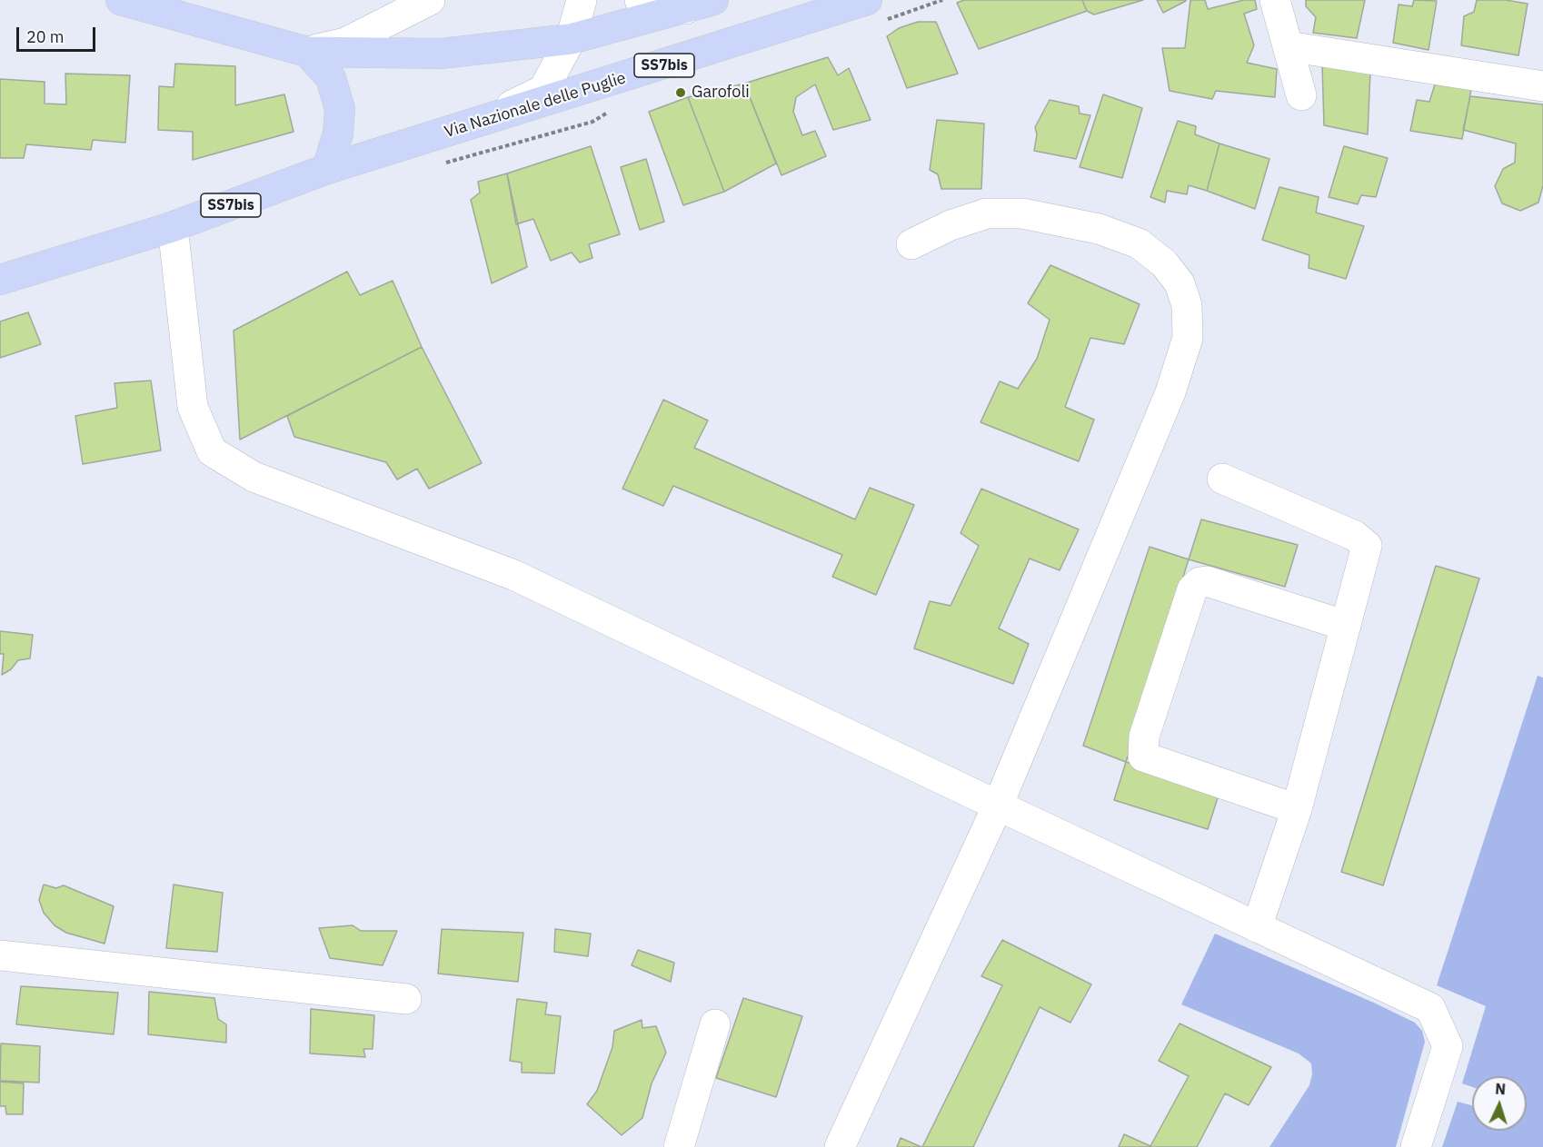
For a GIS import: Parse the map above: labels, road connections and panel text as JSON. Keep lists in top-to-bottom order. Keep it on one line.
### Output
{"streets":{"main road":["SS7bis","Via Nazionale delle Puglie"]},"places":["Garofoli"],"scale_bar":"20 m","north":"top"}
